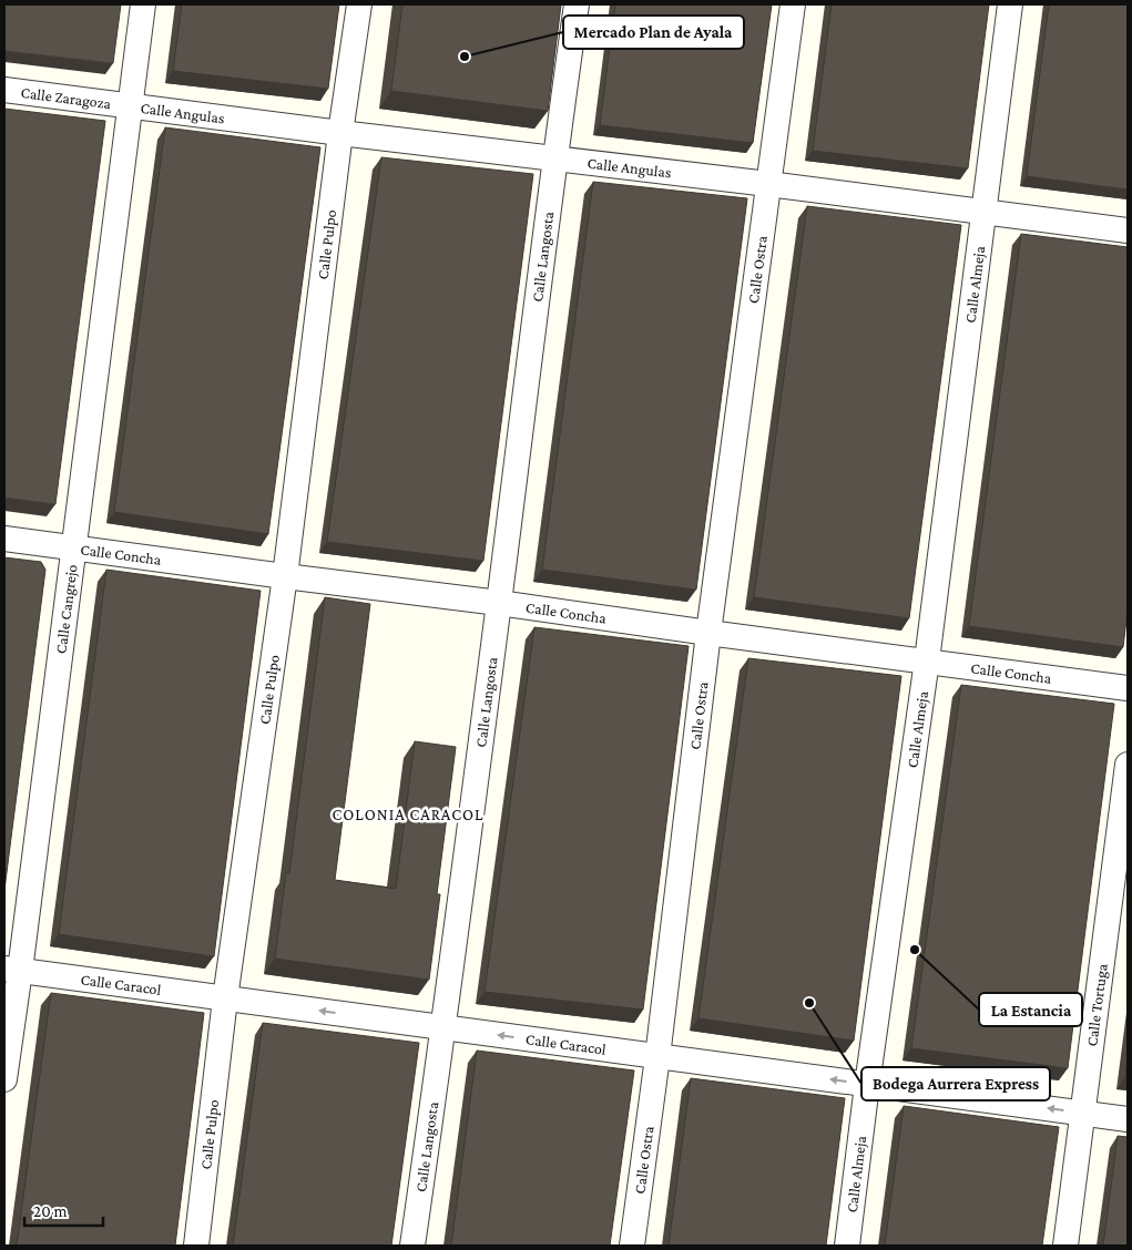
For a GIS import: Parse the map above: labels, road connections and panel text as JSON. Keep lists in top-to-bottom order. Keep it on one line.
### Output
{"streets":{"street":["Calle Zaragoza","Calle Angulas","Calle Pulpo","Calle Langosta","Calle Ostra","Calle Almeja","Calle Concha","Calle Cangrejo","Calle Caracol","Calle Tortuga"]},"crossings":[["Calle Zaragoza","Calle Angulas"],["Calle Zaragoza","Calle Cangrejo"],["Calle Angulas","Calle Pulpo"],["Calle Angulas","Calle Langosta"],["Calle Angulas","Calle Ostra"],["Calle Angulas","Calle Almeja"],["Calle Angulas","Calle Cangrejo"],["Calle Pulpo","Calle Concha"],["Calle Pulpo","Calle Caracol"],["Calle Langosta","Calle Concha"],["Calle Langosta","Calle Caracol"],["Calle Ostra","Calle Concha"],["Calle Ostra","Calle Caracol"],["Calle Almeja","Calle Concha"],["Calle Almeja","Calle Caracol"],["Calle Concha","Calle Cangrejo"],["Calle Cangrejo","Calle Caracol"],["Calle Caracol","Calle Tortuga"]],"one_way":["Calle Caracol"],"districts":["COLONIA CARACOL"],"places":["Mercado Plan de Ayala","La Estancia","Bodega Aurrera Express"],"scale_bar":"20 m"}
